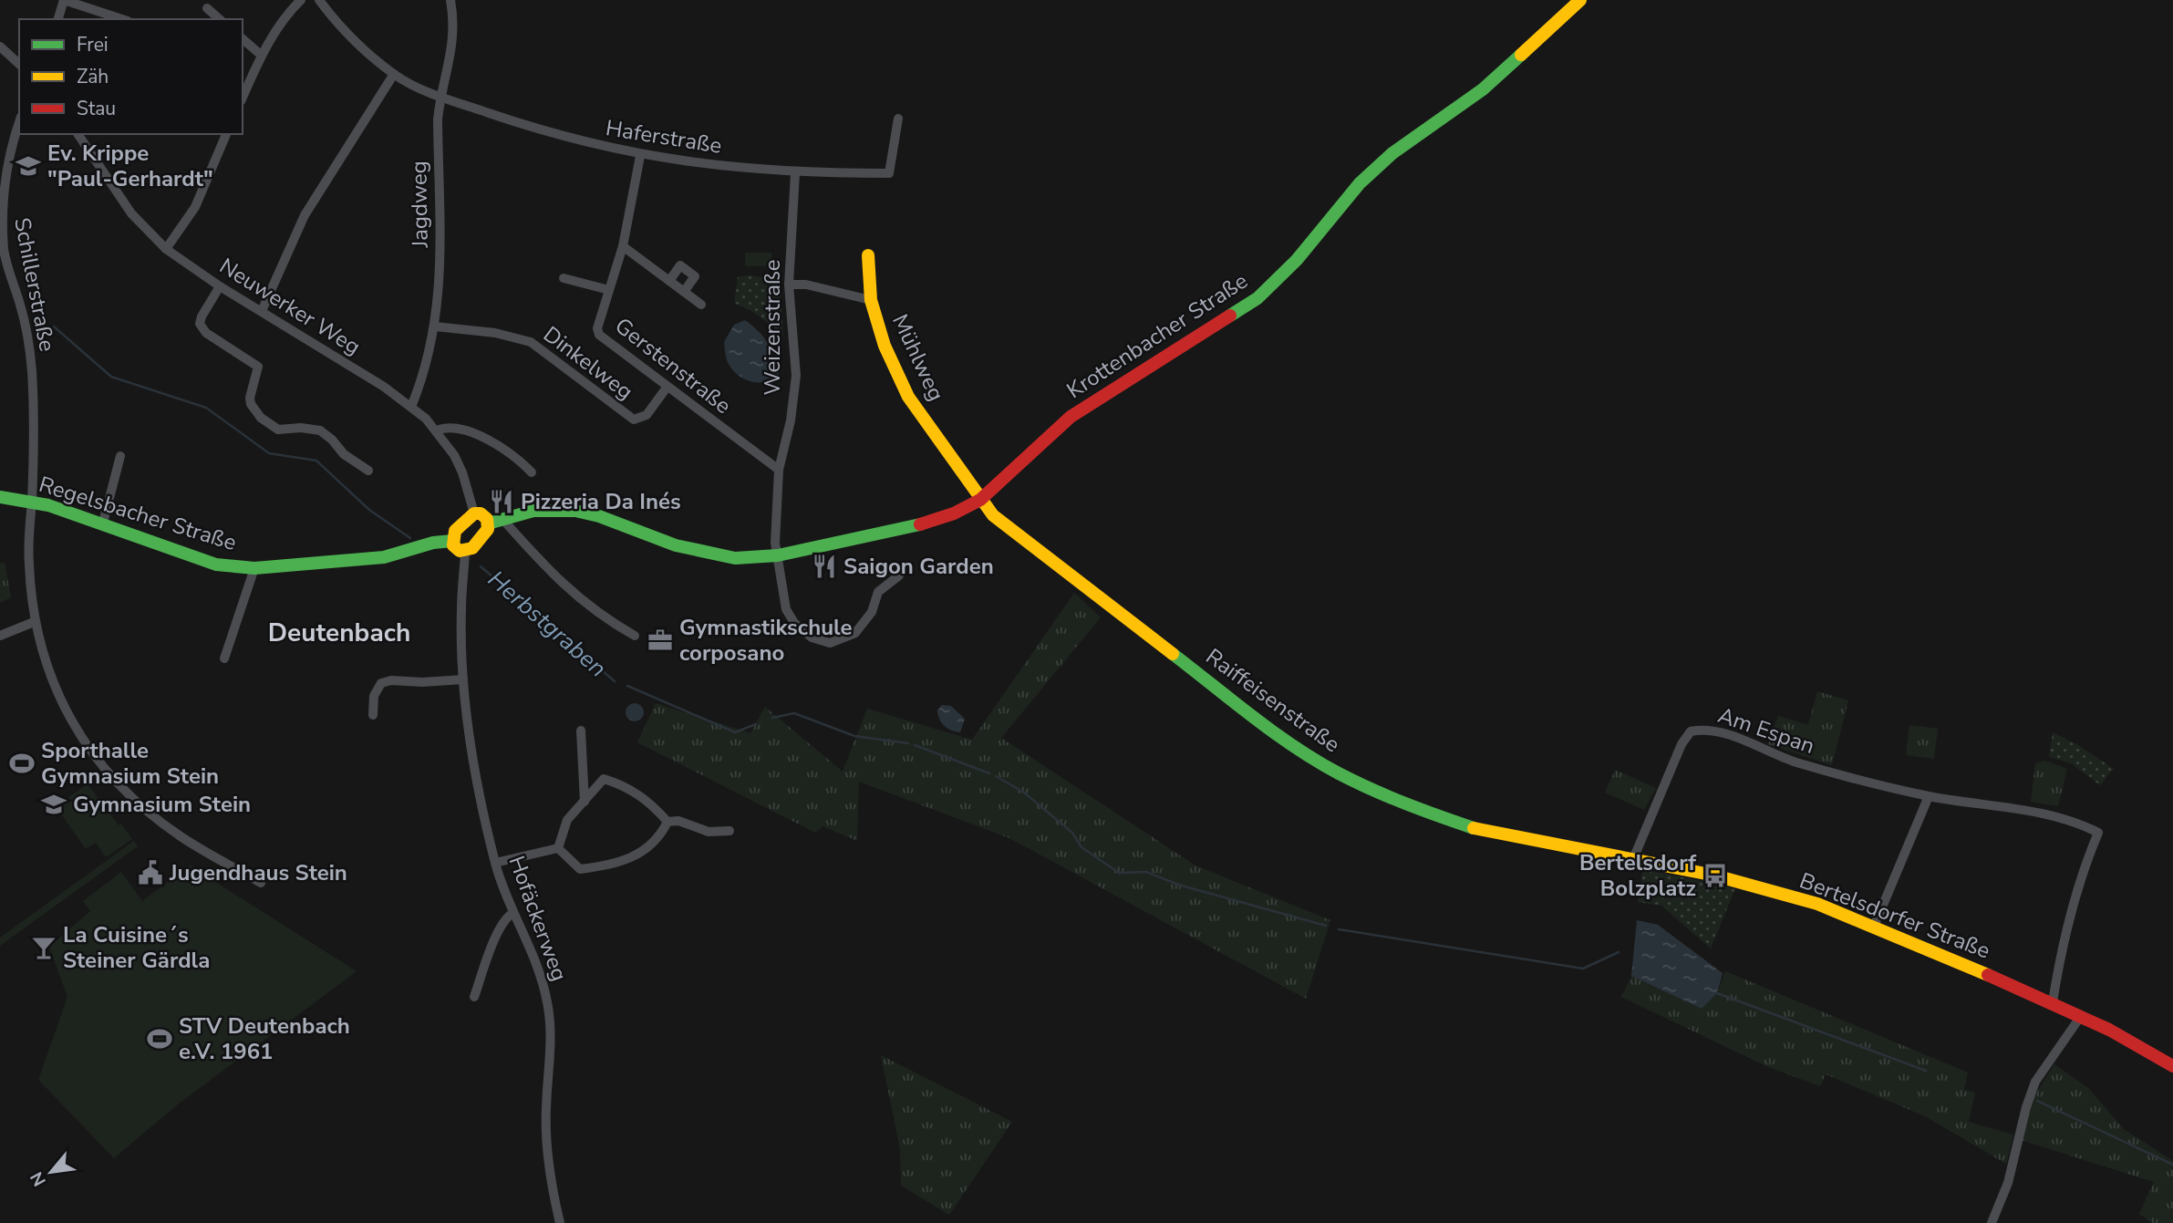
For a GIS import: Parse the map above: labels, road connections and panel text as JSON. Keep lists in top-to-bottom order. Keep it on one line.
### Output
{"streets":{"street":["Haferstraße","Jagdweg","Schillerstraße","Neuwerker Weg","Weizenstraße","Krottenbacher Straße","Mühlweg","Dinkelweg","Gerstenstraße","Regelsbacher Straße","Raiffeisenstraße","Am Espan","Bertelsdorfer Straße","Hofäckerweg"]},"crossings":[["Haferstraße","Jagdweg"],["Haferstraße","Weizenstraße"],["Haferstraße","Gerstenstraße"],["Jagdweg","Neuwerker Weg"],["Jagdweg","Dinkelweg"],["Schillerstraße","Regelsbacher Straße"],["Weizenstraße","Gerstenstraße"],["Krottenbacher Straße","Mühlweg"],["Krottenbacher Straße","Raiffeisenstraße"],["Mühlweg","Raiffeisenstraße"],["Dinkelweg","Gerstenstraße"],["Raiffeisenstraße","Bertelsdorfer Straße"],["Am Espan","Bertelsdorfer Straße"]],"districts":["Deutenbach"],"water":["Herbstgraben"],"places":{"school or university":["Ev. Krippe \"Paul-Gerhardt\"","Gymnasium Stein"],"restaurant":["Pizzeria Da Inés","Saigon Garden"],"office":["Gymnastikschule corposano"],"sports":["Sporthalle Gymnasium Stein","STV Deutenbach e.V. 1961"],"public building":["Jugendhaus Stein"],"bus stop":["Bertelsdorf Bolzplatz"],"bar":["La Cuisine´s Steiner Gärdla"]},"legend":["Frei","Zäh","Stau"],"north":"bottom left"}
